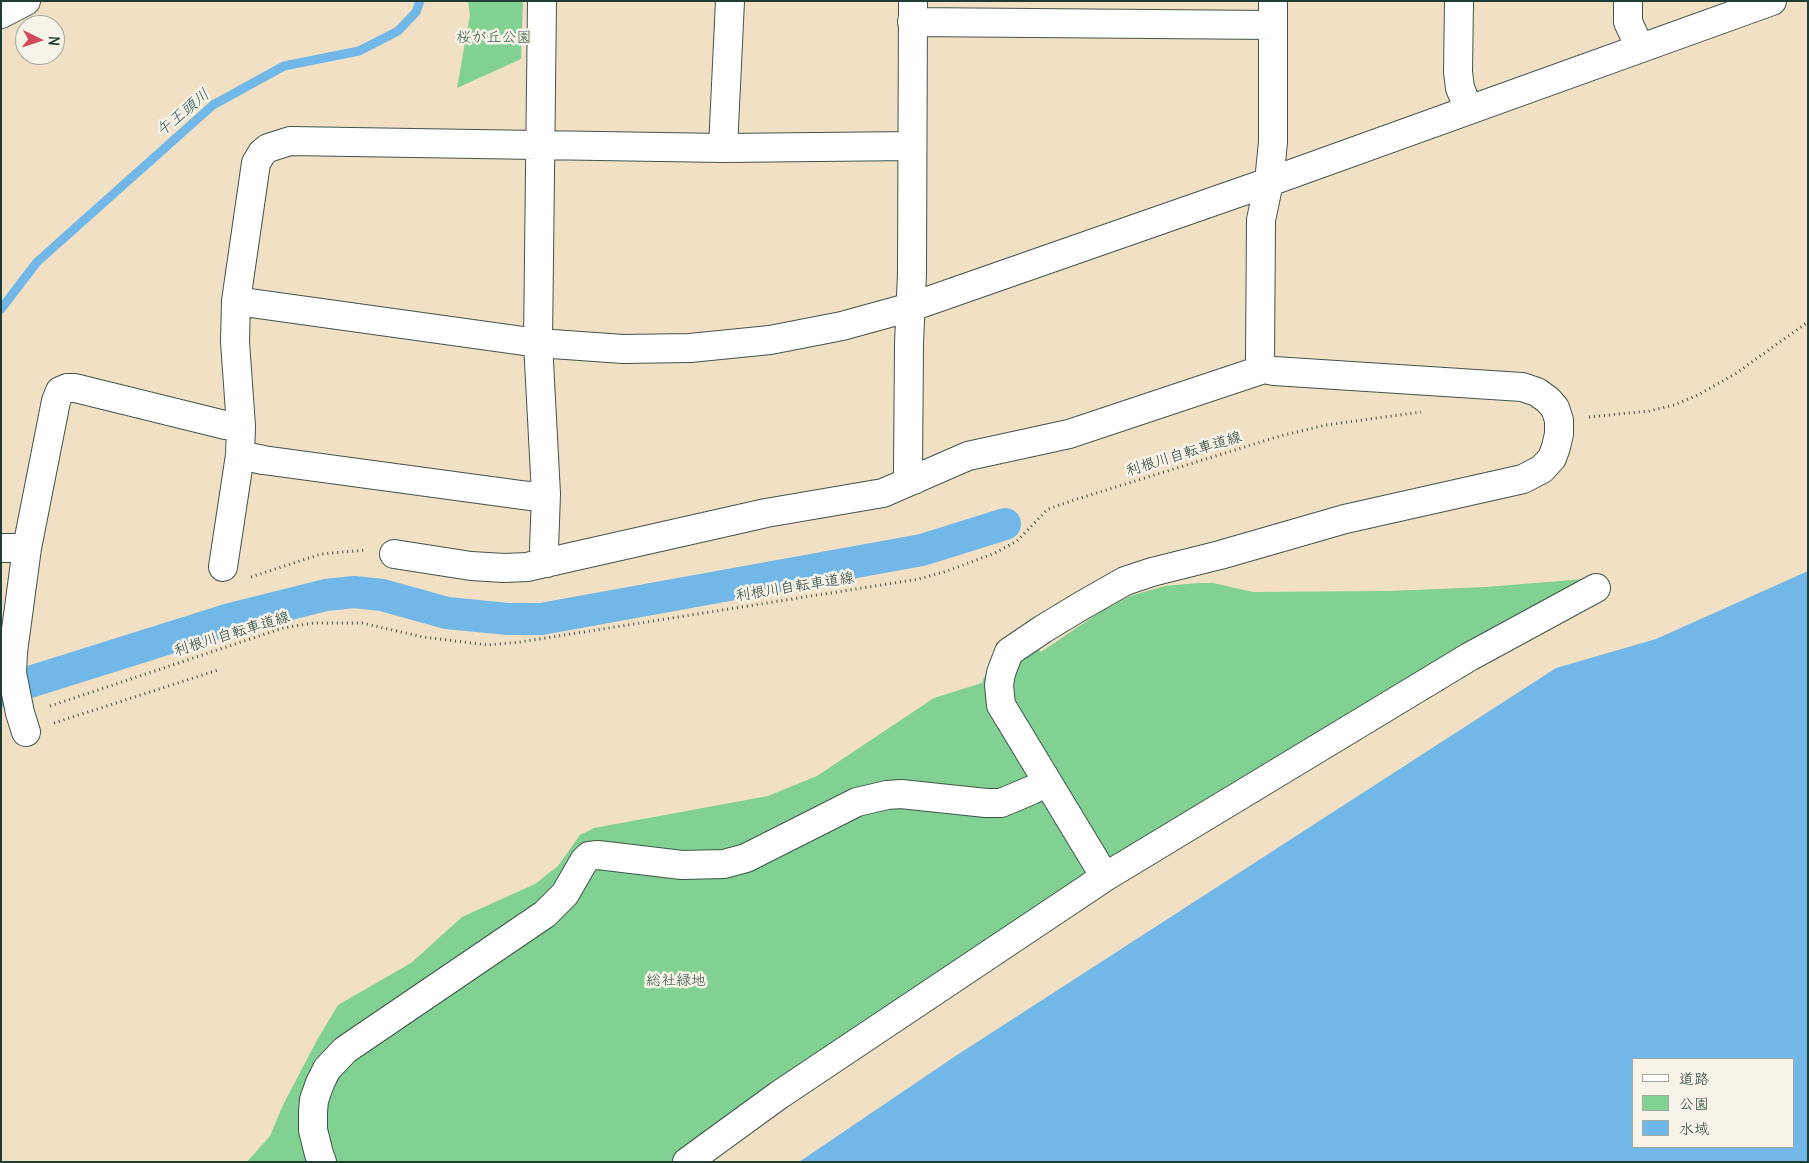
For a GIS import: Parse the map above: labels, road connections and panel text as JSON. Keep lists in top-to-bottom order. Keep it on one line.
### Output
{"streets":{"path":["利根川自転車道線"]},"water":["午王頭川"],"parks":["桜が丘公園","総社緑地"],"legend":["道路","公園","水域"],"north":"right"}
